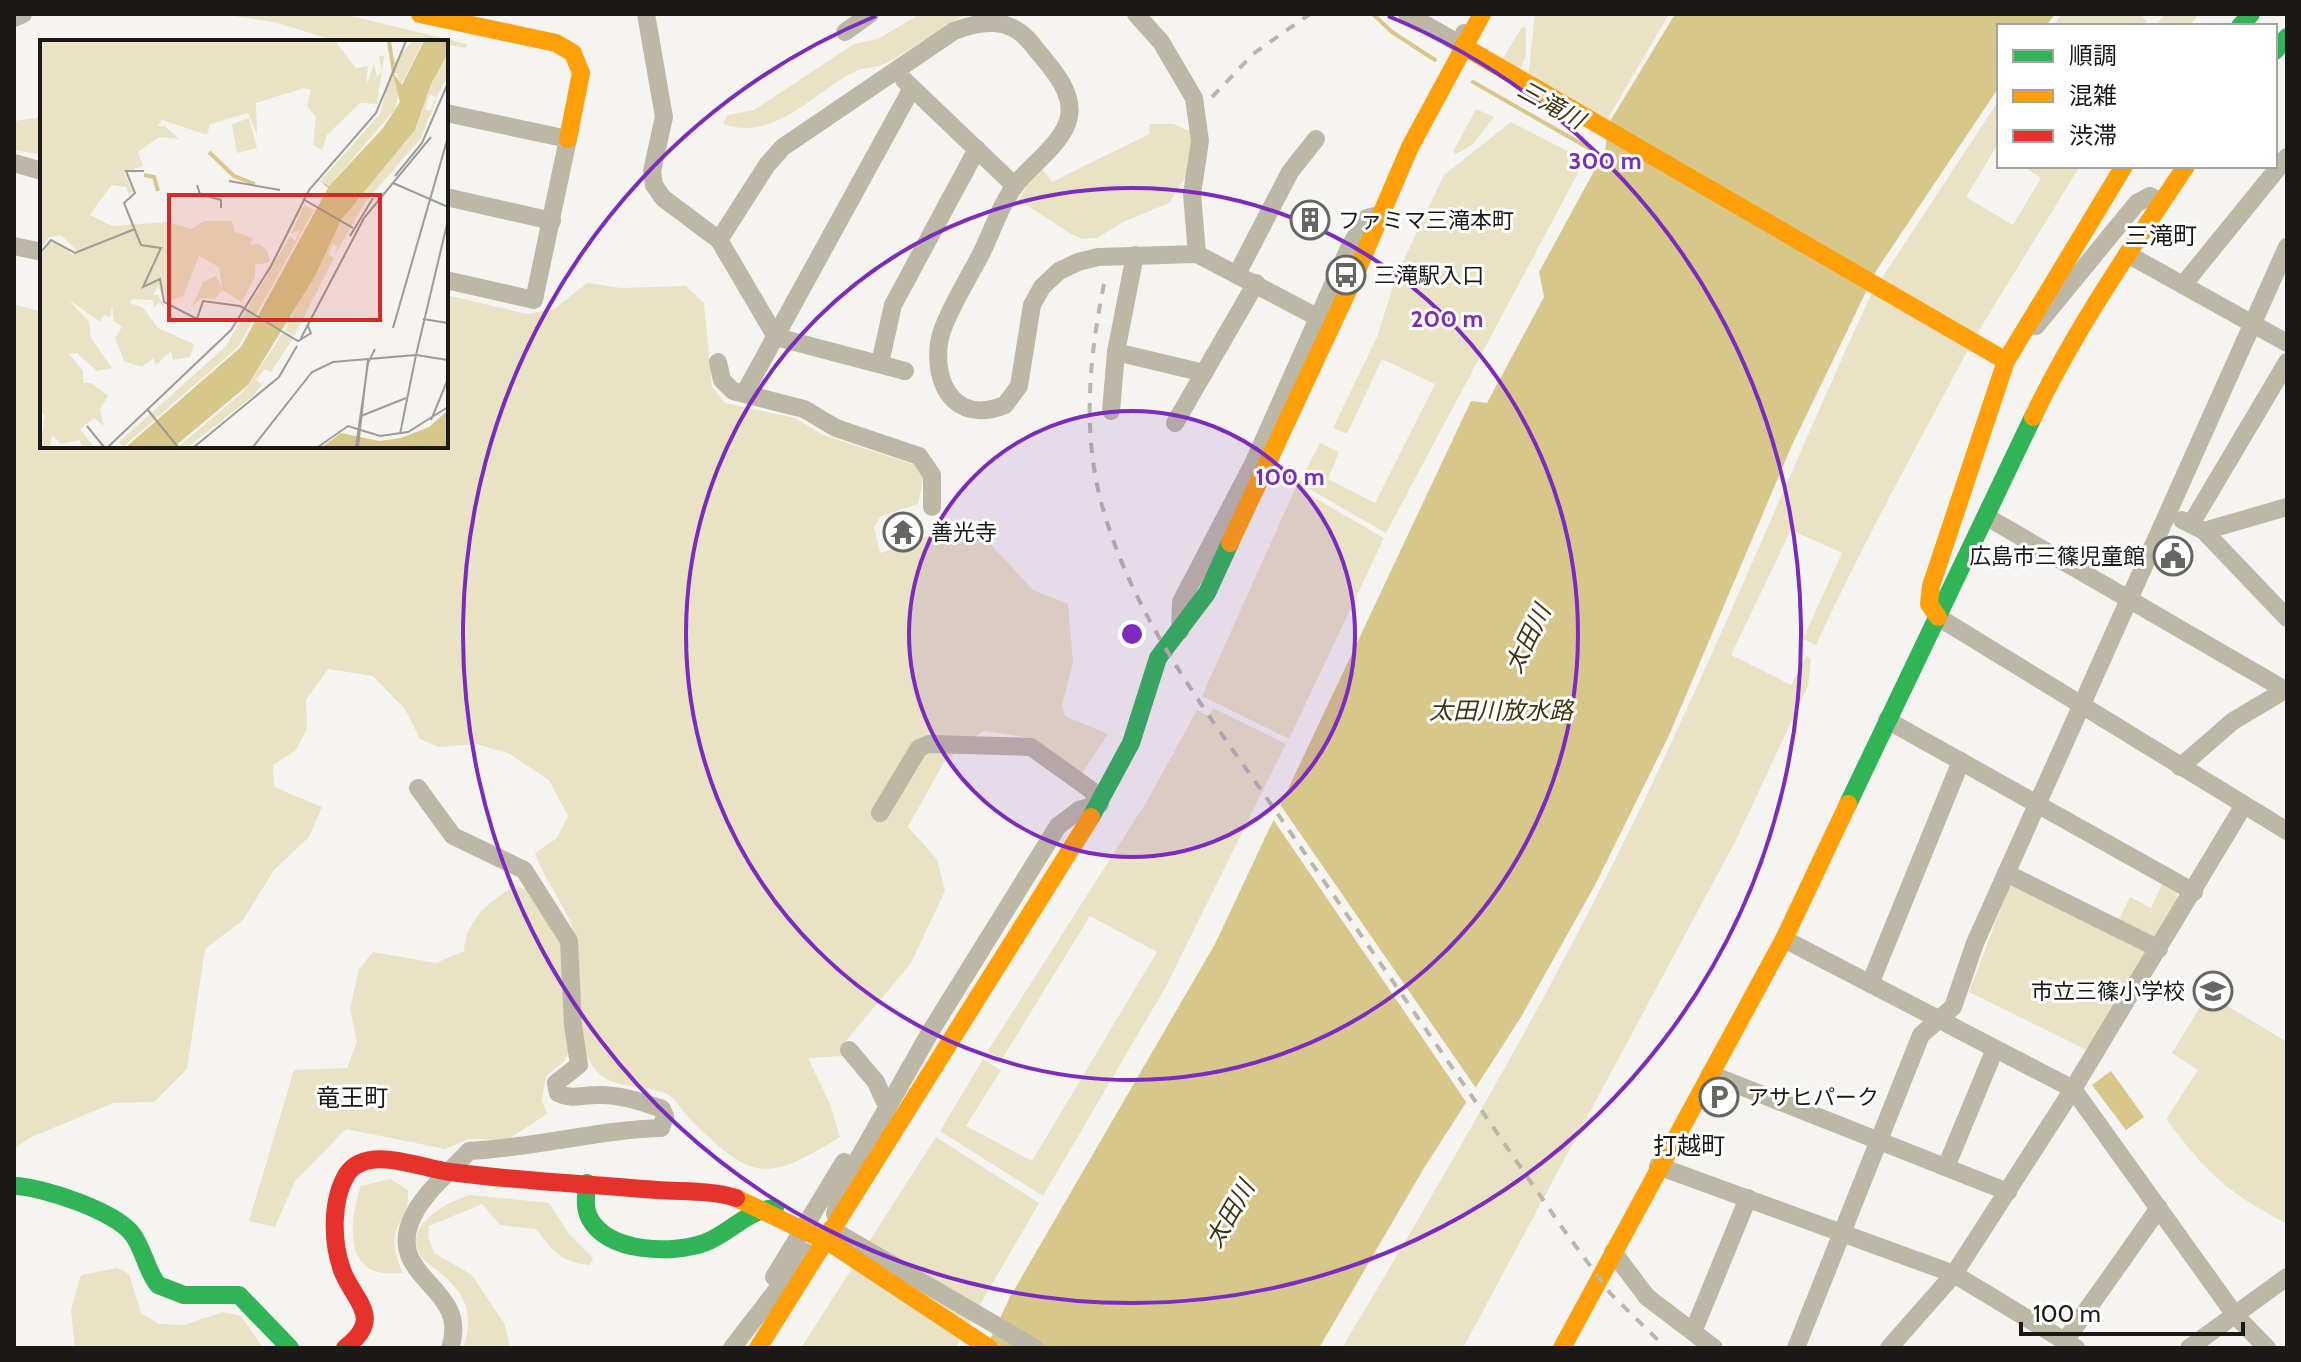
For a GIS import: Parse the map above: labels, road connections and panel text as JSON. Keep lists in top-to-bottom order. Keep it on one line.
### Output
{"districts":["三滝町","竜王町","打越町"],"water":["三滝川","太田川","太田川放水路"],"places":{"building":["ファミマ三滝本町"],"bus stop":["三滝駅入口"],"temple":["善光寺"],"public building":["広島市三篠児童館"],"school or university":["市立三篠小学校"],"parking":["アサヒパーク"]},"legend":["順調","混雑","渋滞"],"scale_bar":"100 m","rings":["300 m","200 m","100 m"]}
